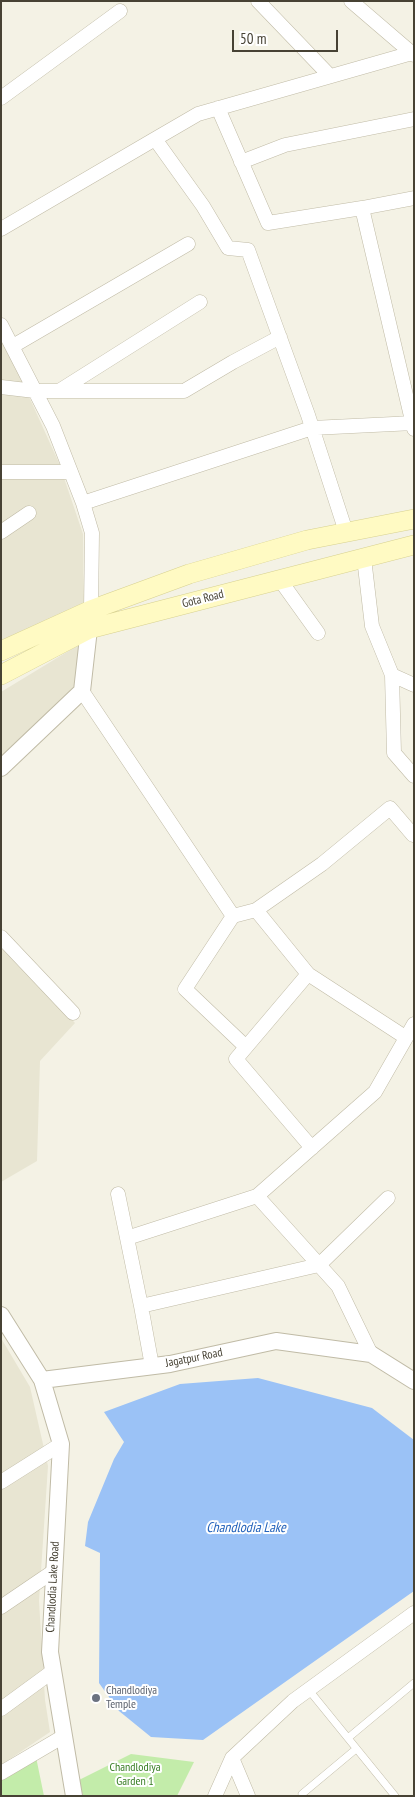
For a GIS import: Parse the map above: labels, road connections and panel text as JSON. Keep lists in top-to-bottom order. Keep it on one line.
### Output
{"streets":{"main road":["Gota Road"],"street":["Jagatpur Road","Chandlodia Lake Road"]},"crossings":[["Jagatpur Road","Chandlodia Lake Road"]],"water":["Chandlodia Lake"],"parks":["Chandlodiya Garden 1"],"places":["Chandlodiya Temple"],"scale_bar":"50 m"}
